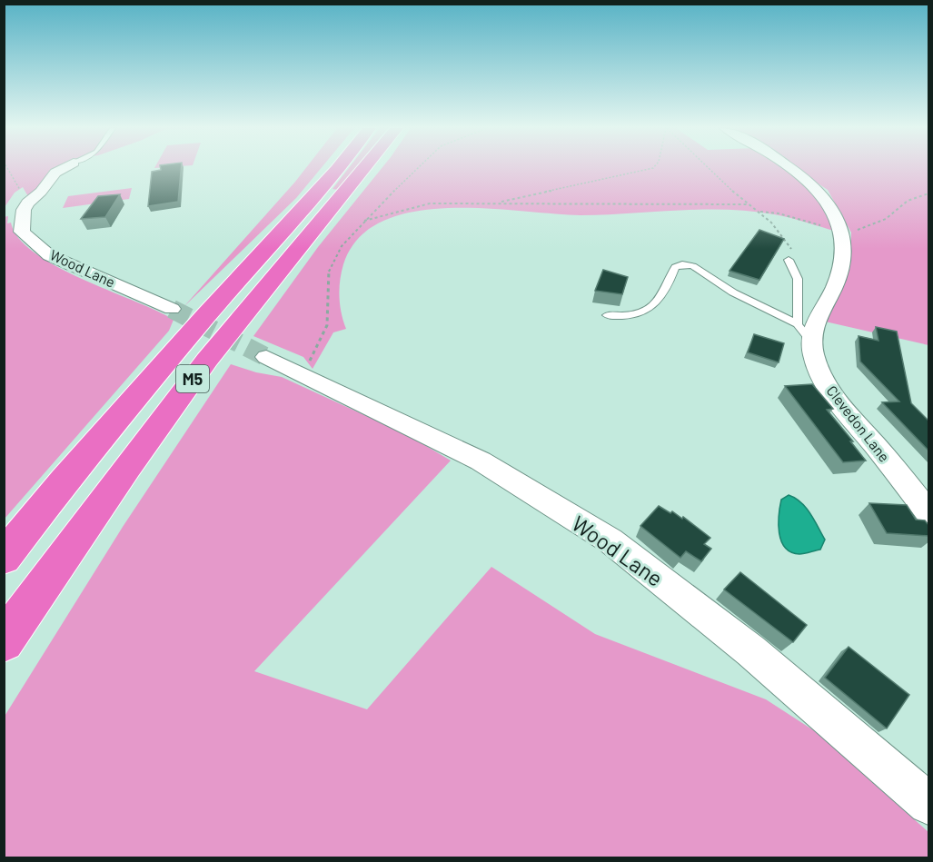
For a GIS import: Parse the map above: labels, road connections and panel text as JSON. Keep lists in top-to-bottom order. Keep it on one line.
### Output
{"streets":{"highway":["M5"],"street":["Wood Lane","Clevedon Lane"]}}
